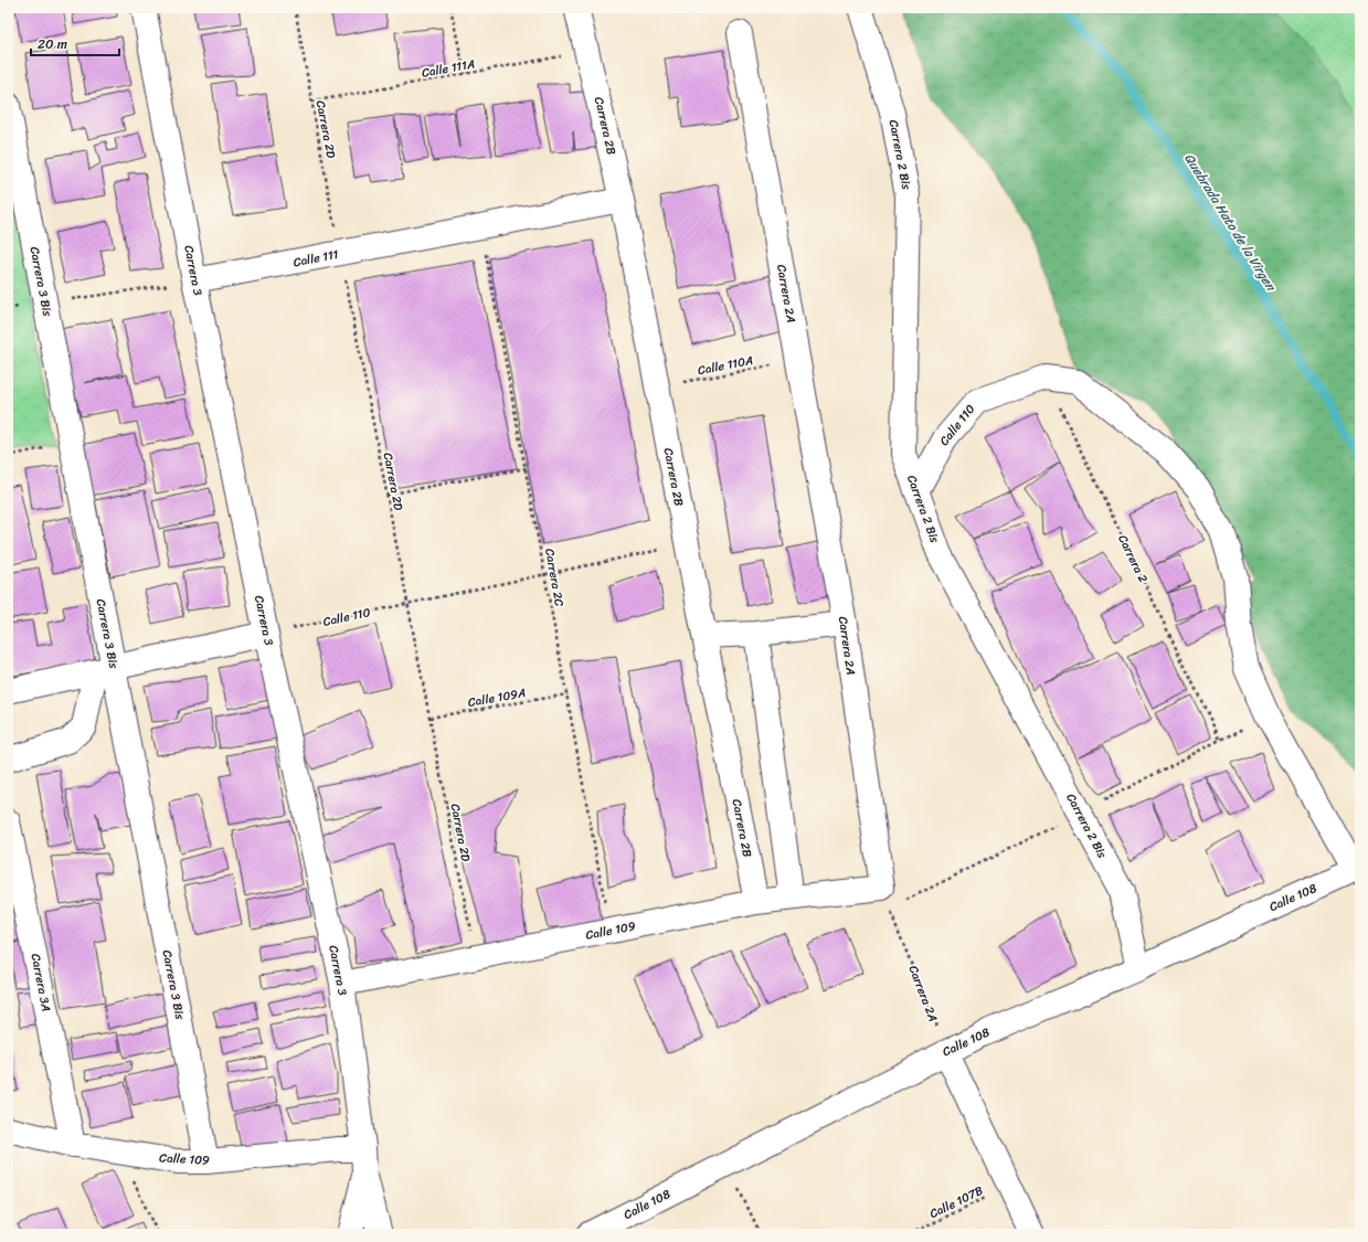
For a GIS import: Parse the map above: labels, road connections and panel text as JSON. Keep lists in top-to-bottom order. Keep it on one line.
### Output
{"streets":{"street":["Carrera 2B","Carrera 2 Bis","Calle 111","Carrera 3","Carrera 3 Bis","Carrera 2A","Calle 110","Calle 108","Calle 109","Carrera 3A"],"path":["Calle 111A","Carrera 2D","Calle 110A","Carrera 2","Carrera 2C","Calle 109A","Calle 107B"]},"crossings":[["Calle 111A","Carrera 2B"],["Calle 111A","Carrera 2D"],["Carrera 2B","Calle 111"],["Carrera 2B","Calle 110A"],["Carrera 2B","Calle 110"],["Carrera 2B","Calle 109"],["Carrera 2D","Calle 111"],["Carrera 2D","Calle 110"],["Carrera 2D","Calle 109A"],["Carrera 2D","Calle 109"],["Carrera 2 Bis","Calle 110"],["Carrera 2 Bis","Calle 108"],["Calle 111","Carrera 3"],["Calle 111","Carrera 2C"],["Carrera 3","Calle 110"],["Carrera 3","Calle 109"],["Carrera 3 Bis","Calle 109"],["Carrera 2A","Calle 110A"],["Carrera 2A","Calle 108"],["Carrera 2A","Calle 109"],["Calle 110","Carrera 2"],["Calle 110","Carrera 2C"],["Calle 110","Calle 108"],["Carrera 2","Calle 108"],["Carrera 2C","Calle 109A"],["Carrera 2C","Calle 109"],["Calle 109","Carrera 3A"]],"water":["Quebrada Hato de la Virgen"],"scale_bar":"20 m"}
